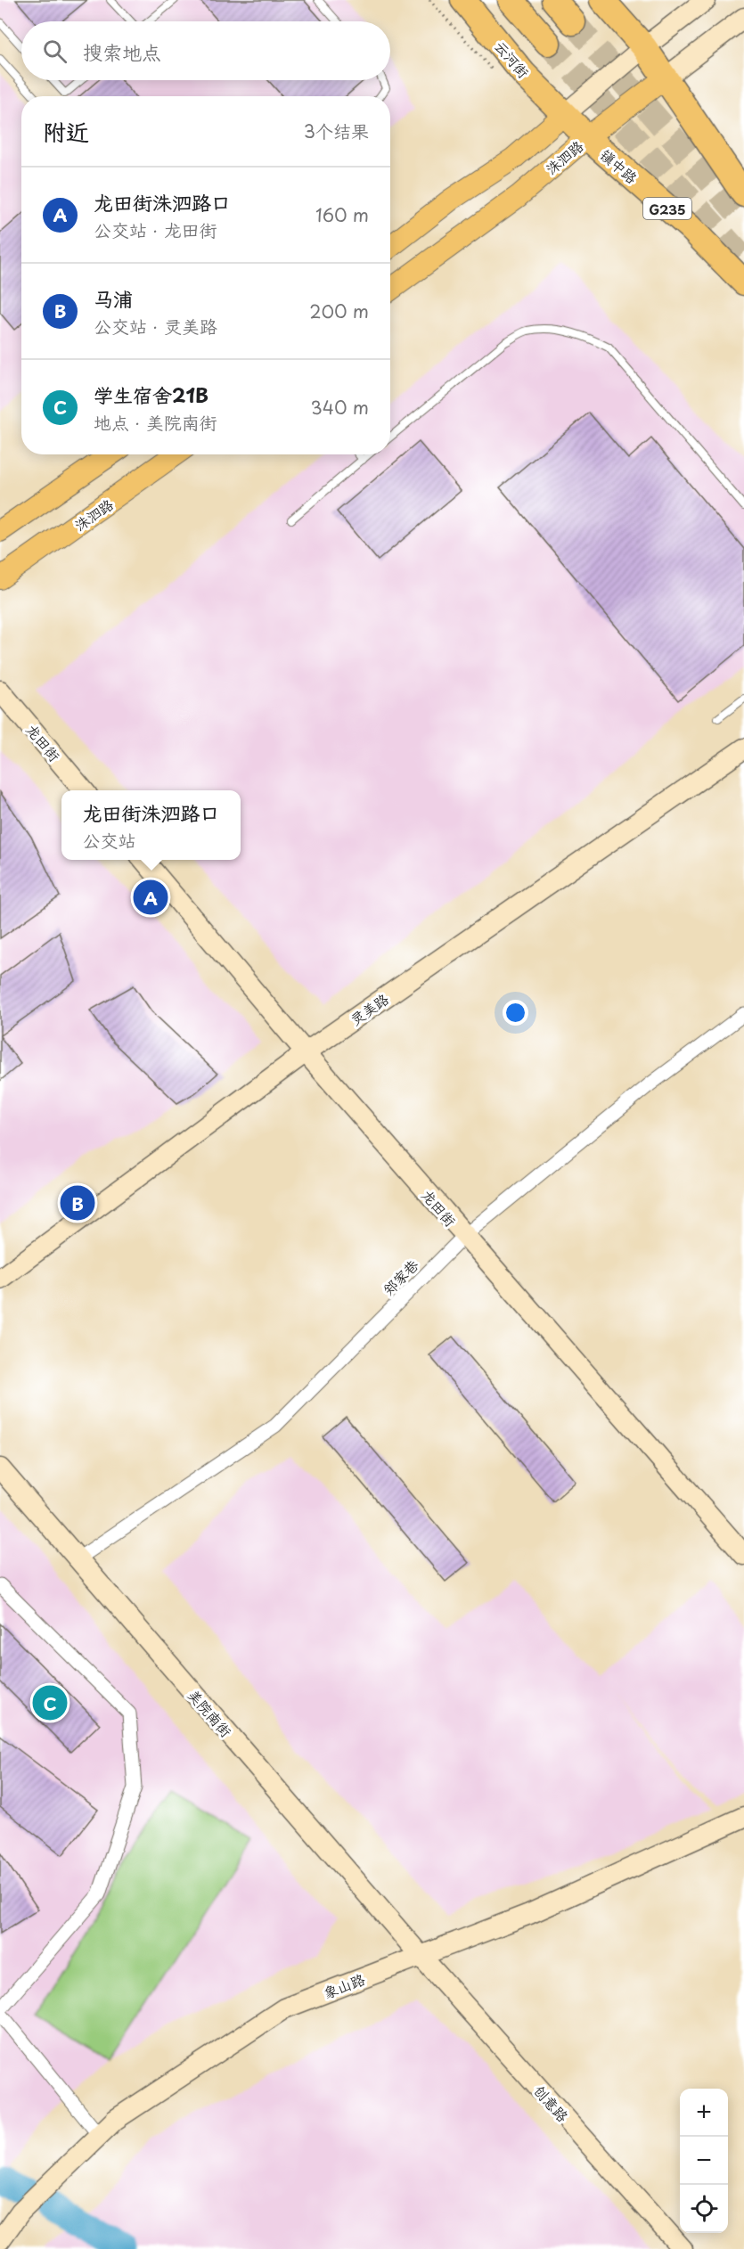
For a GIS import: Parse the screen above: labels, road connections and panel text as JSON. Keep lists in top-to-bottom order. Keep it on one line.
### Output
{"streets":{"highway":["云河街","镇中路","G235"],"main road":["洙泗路"],"street":["龙田街","灵美路","郑家巷","美院南街","象山路","创意路"]},"crossings":[["云河街","G235"],["洙泗路","镇中路"],["洙泗路","G235"],["镇中路","G235"],["龙田街","灵美路"],["龙田街","郑家巷"],["郑家巷","美院南街"],["美院南街","象山路"],["美院南街","创意路"],["象山路","创意路"]],"page":{"search":"搜索地点","heading":["附近","3个结果"],"list":[{"mark":"A","name":"龙田街洙泗路口","note":"公交站 · 龙田街","value":"160 m"},{"mark":"B","name":"马浦","note":"公交站 · 灵美路","value":"200 m"},{"mark":"C","name":"学生宿舍21B","note":"地点 · 美院南街","value":"340 m"}],"popup":["龙田街洙泗路口","公交站"],"pins":["A","B","C"],"map_buttons":["+","−"]}}
